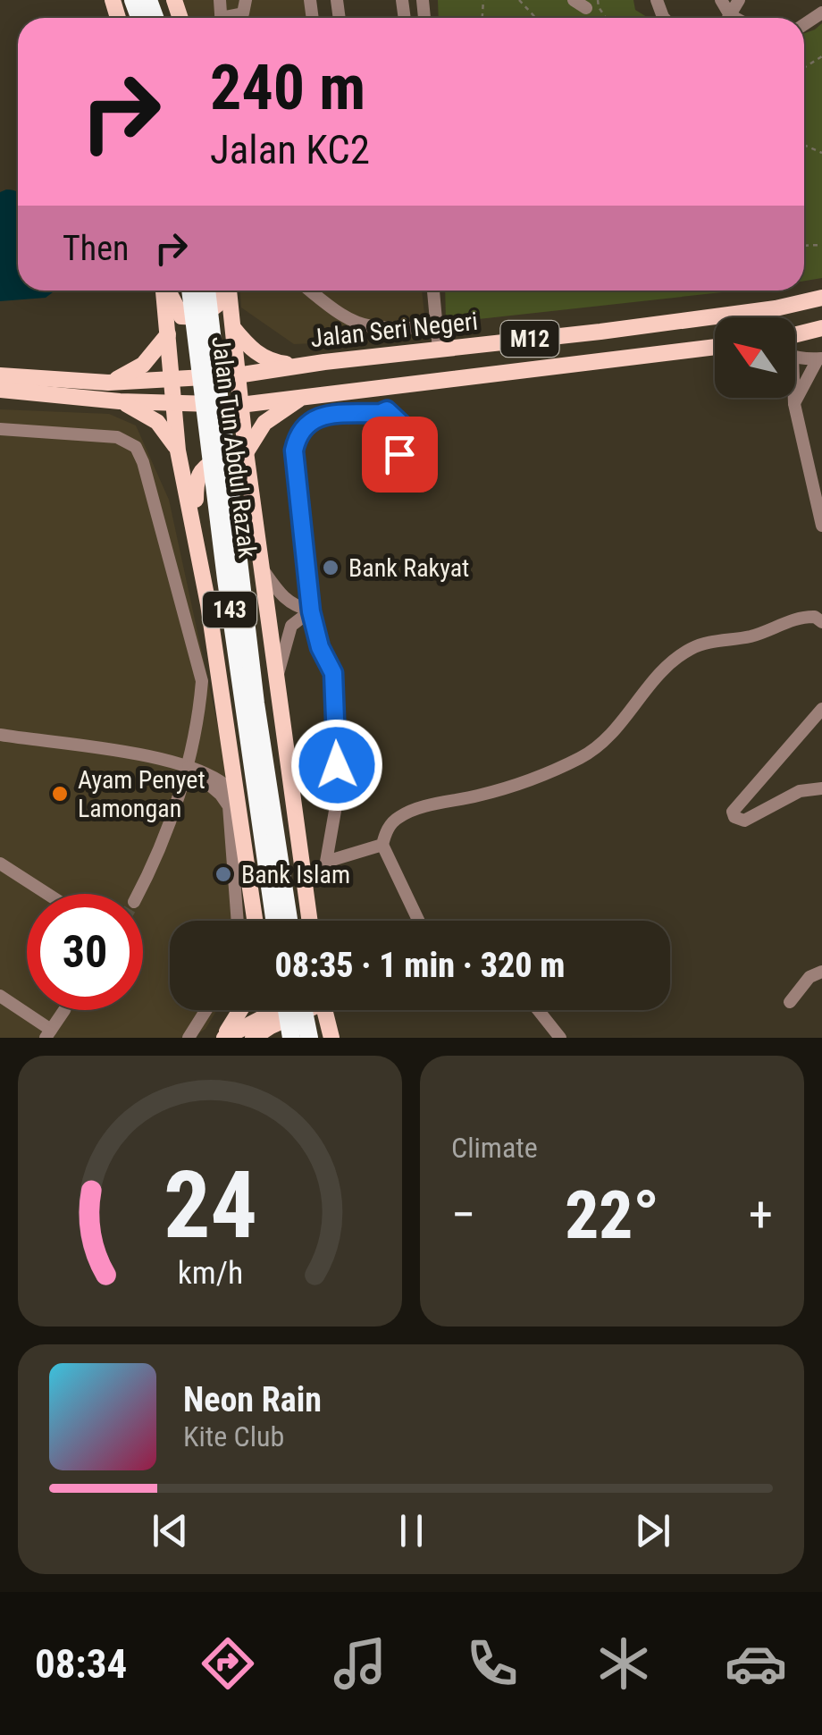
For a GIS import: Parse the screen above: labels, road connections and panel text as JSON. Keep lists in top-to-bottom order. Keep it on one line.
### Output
{"streets":{"highway":["Jalan Tun Abdul Razak","143"],"main road":["Jalan Seri Negeri","M12"]},"crossings":[["Jalan Seri Negeri","M12"]],"places":["Bank Rakyat","Ayam Penyet Lamongan","Bank Islam"],"north":"top left","page":{"turn":["240 m","Jalan KC2"],"then":"Then","limit":"30","trip":"08:35 · 1 min · 320 m","tile":"Climate","heat":["−","22°","+"],"song":["Neon Rain","Kite Club"],"tabs":"08:34","gauge":["24","km/h"]}}
